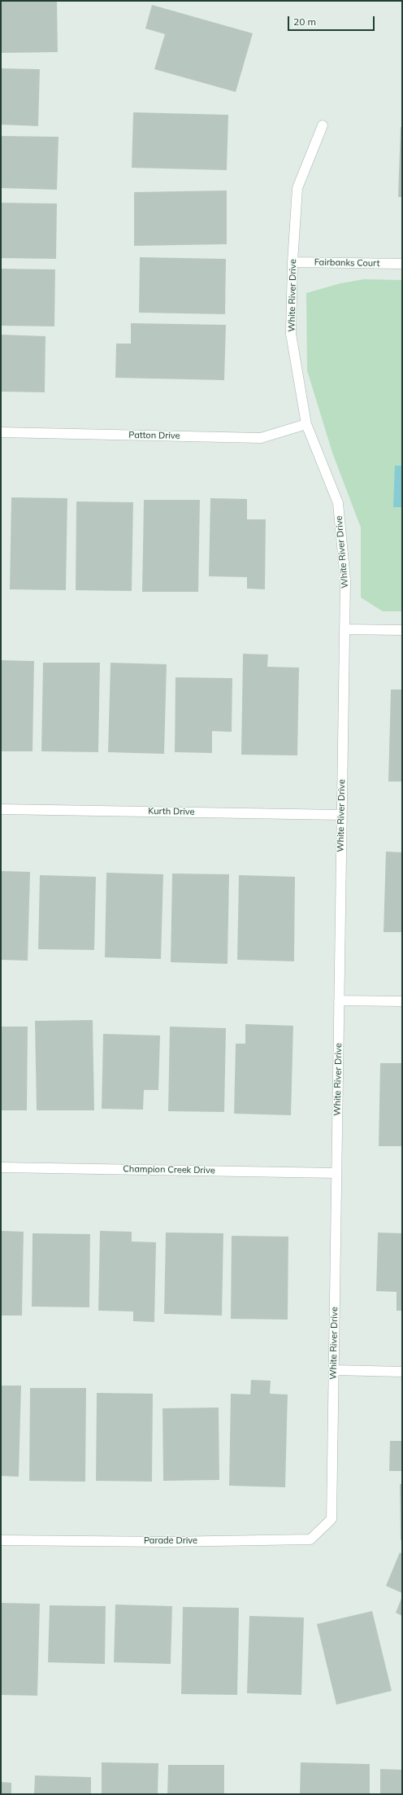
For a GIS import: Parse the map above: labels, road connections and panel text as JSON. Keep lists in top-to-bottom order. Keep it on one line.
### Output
{"streets":{"street":["Fairbanks Court","White River Drive","Patton Drive","Kurth Drive","Champion Creek Drive","Parade Drive"]},"crossings":[["Fairbanks Court","White River Drive"],["White River Drive","Patton Drive"],["White River Drive","Kurth Drive"],["White River Drive","Champion Creek Drive"],["White River Drive","Parade Drive"]],"scale_bar":"20 m"}
